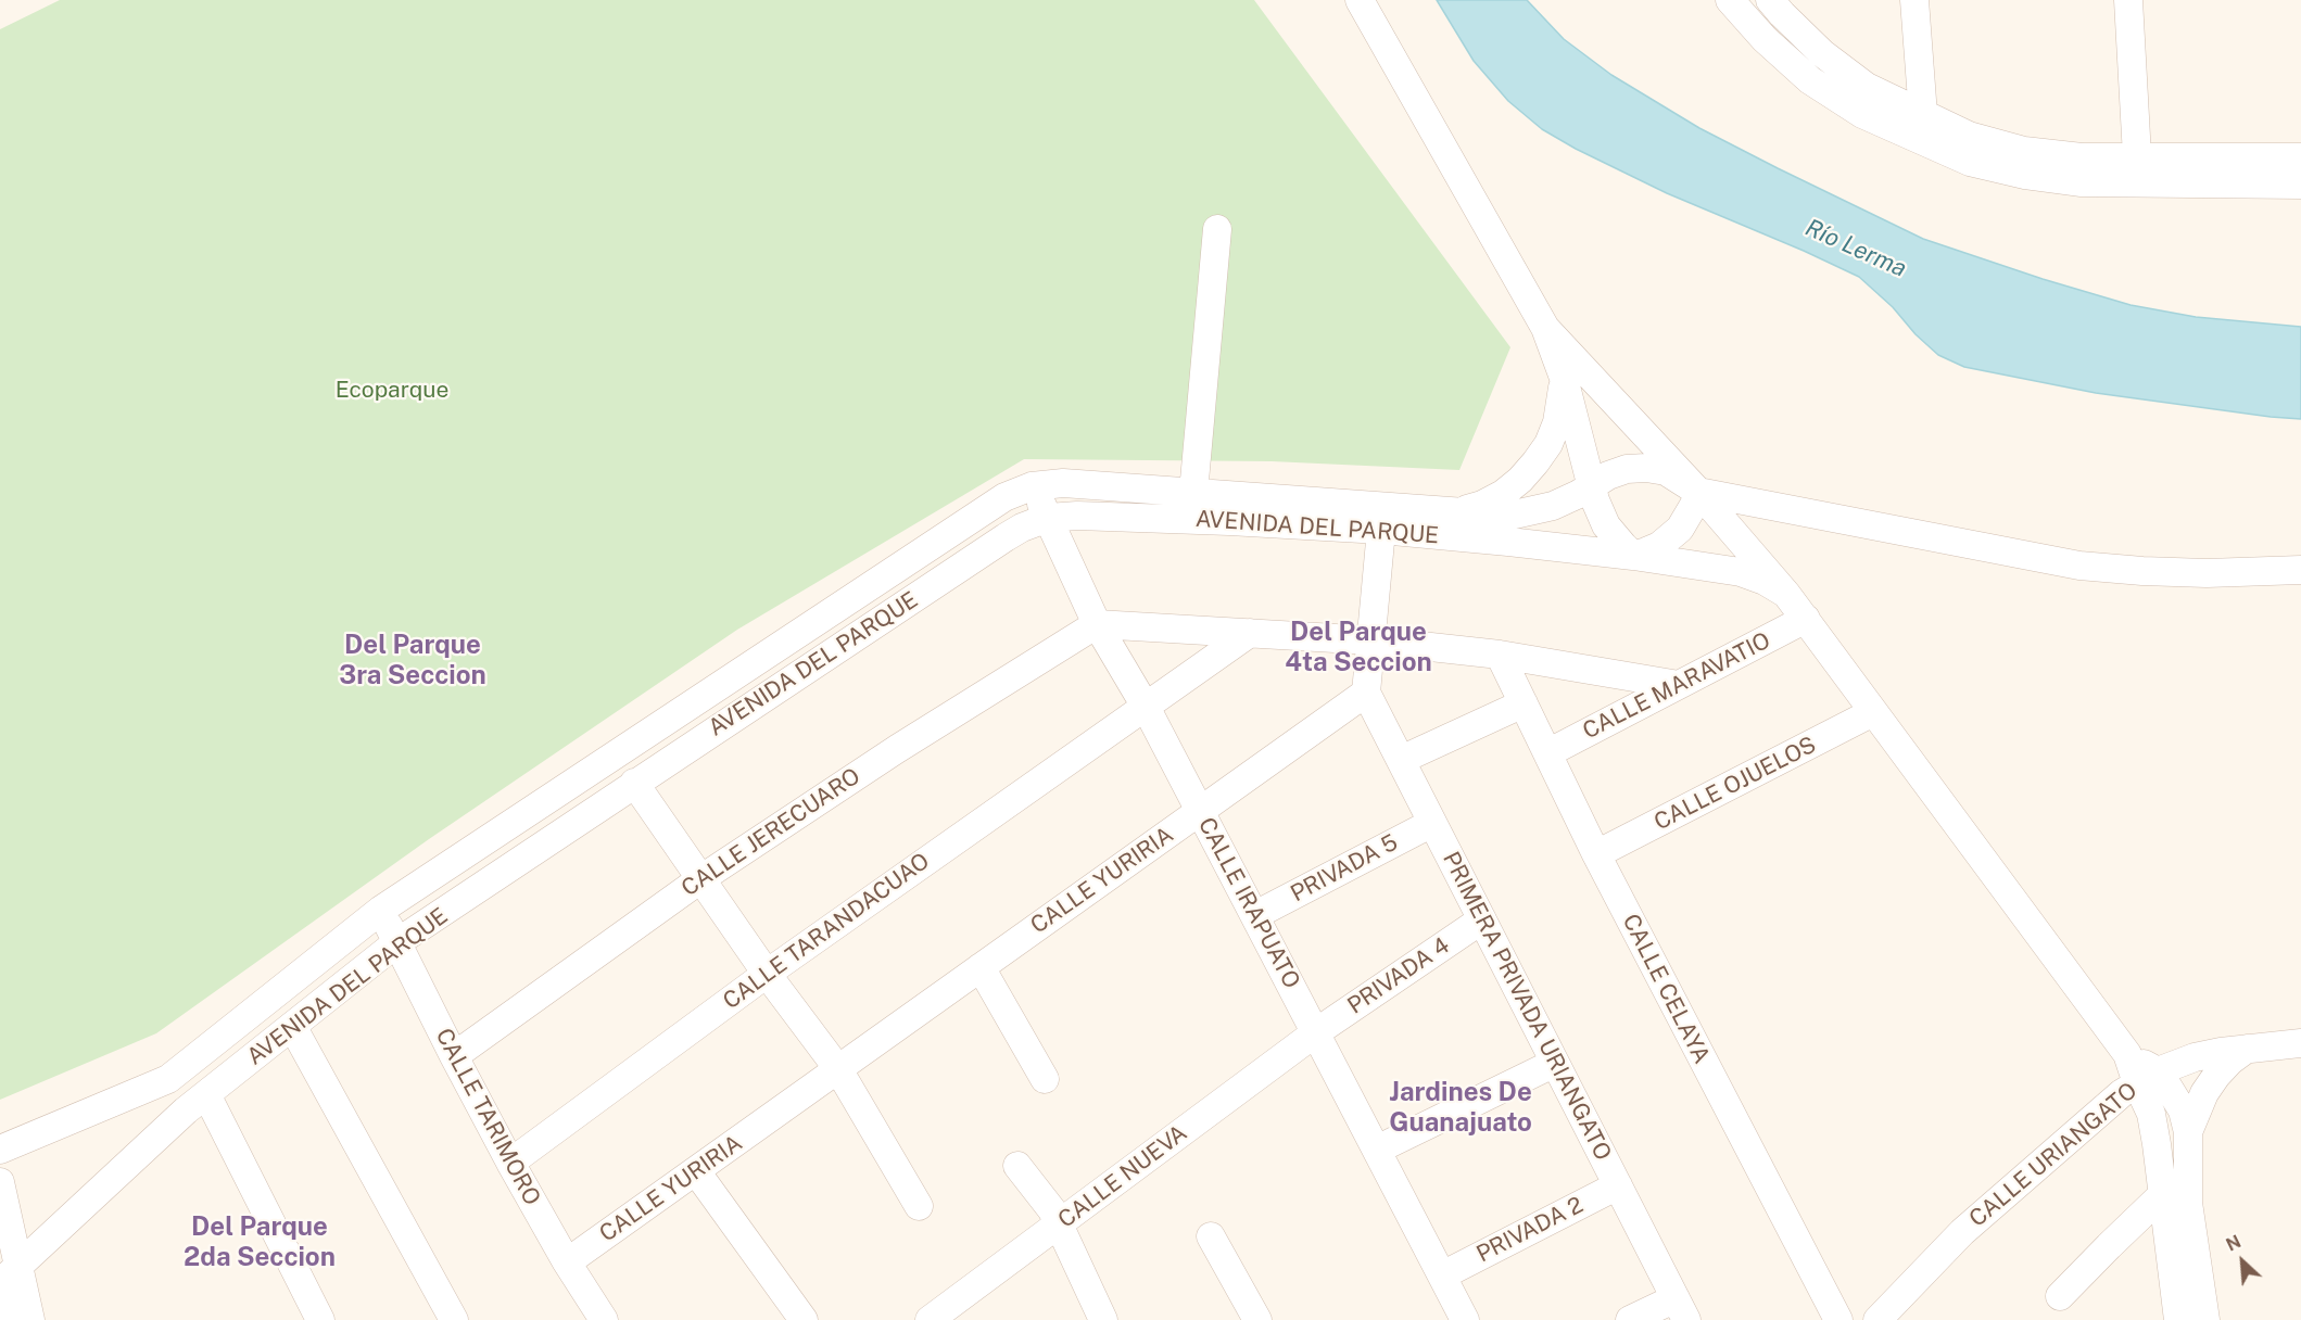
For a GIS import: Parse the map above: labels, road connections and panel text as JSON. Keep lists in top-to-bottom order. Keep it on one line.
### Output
{"streets":{"street":["AVENIDA DEL PARQUE","CALLE MARAVATIO","CALLE OJUELOS","CALLE JERECUARO","PRIVADA 5","CALLE YURIRIA","CALLE IRAPUATO","CALLE TARANDACUAO","PRIVADA 4","CALLE CELAYA","PRIMERA PRIVADA URIANGATO","CALLE TARIMORO","CALLE URIANGATO","CALLE NUEVA","PRIVADA 2"]},"crossings":[["AVENIDA DEL PARQUE","CALLE IRAPUATO"],["AVENIDA DEL PARQUE","CALLE TARIMORO"],["CALLE MARAVATIO","CALLE CELAYA"],["CALLE OJUELOS","CALLE CELAYA"],["CALLE JERECUARO","CALLE IRAPUATO"],["CALLE JERECUARO","CALLE TARIMORO"],["PRIVADA 5","CALLE IRAPUATO"],["PRIVADA 5","PRIMERA PRIVADA URIANGATO"],["CALLE YURIRIA","CALLE IRAPUATO"],["CALLE YURIRIA","PRIMERA PRIVADA URIANGATO"],["CALLE YURIRIA","CALLE TARIMORO"],["CALLE IRAPUATO","CALLE TARANDACUAO"],["CALLE IRAPUATO","PRIVADA 4"],["CALLE IRAPUATO","CALLE NUEVA"],["CALLE IRAPUATO","PRIVADA 2"],["CALLE TARANDACUAO","CALLE TARIMORO"],["PRIVADA 4","PRIMERA PRIVADA URIANGATO"],["PRIVADA 4","CALLE NUEVA"],["PRIMERA PRIVADA URIANGATO","PRIVADA 2"]],"districts":["Del Parque 4ta Seccion","Del Parque 3ra Seccion","Jardines De Guanajuato","Del Parque 2da Seccion"],"water":["Río Lerma"],"parks":["Ecoparque"],"north":"top left"}
